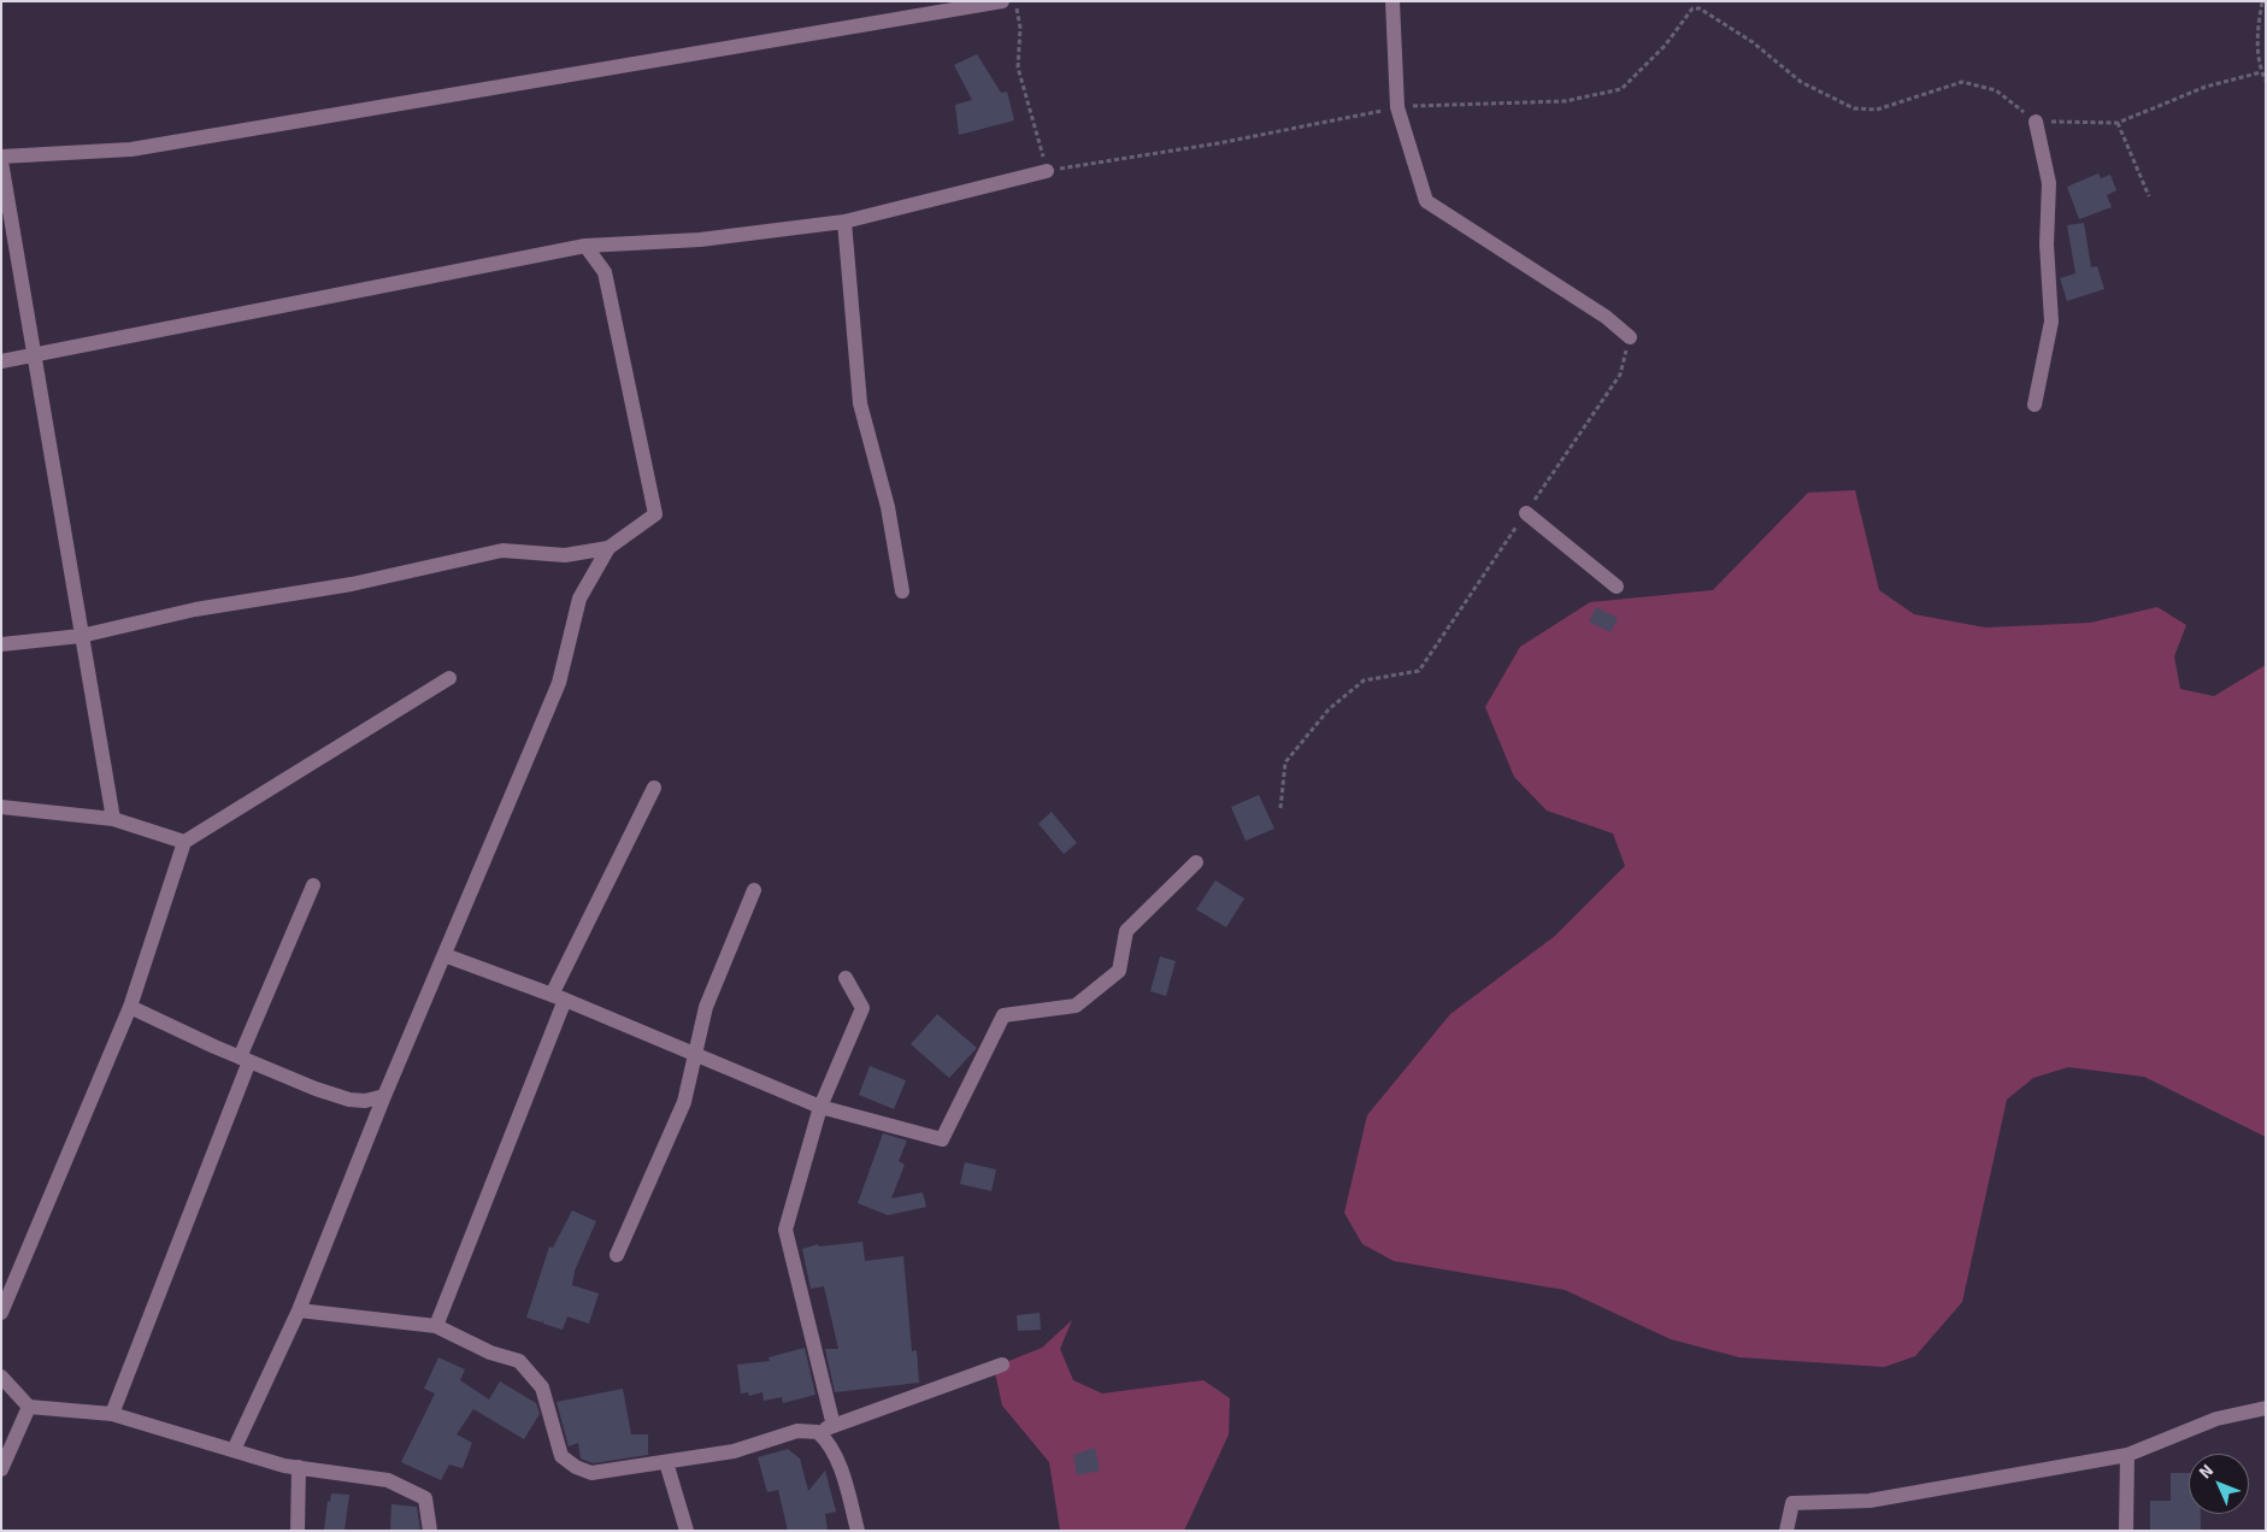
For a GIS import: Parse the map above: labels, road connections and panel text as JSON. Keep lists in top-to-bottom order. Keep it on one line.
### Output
{"north":"top left"}
